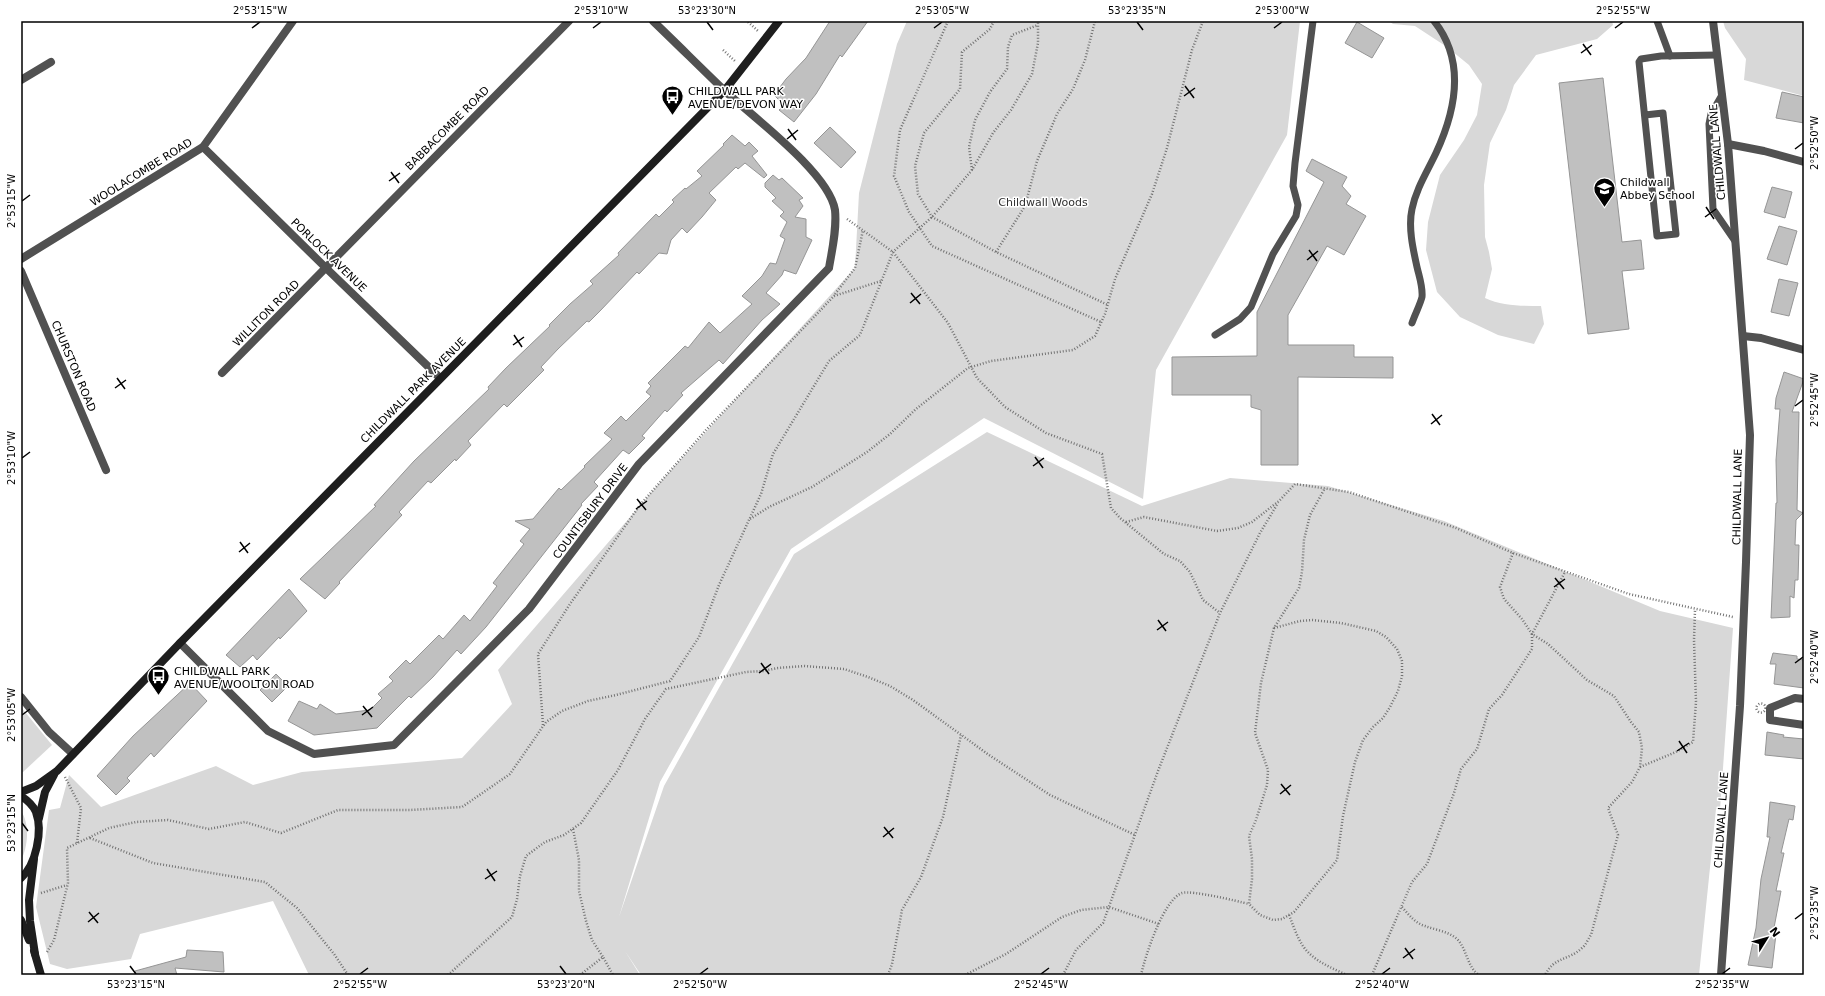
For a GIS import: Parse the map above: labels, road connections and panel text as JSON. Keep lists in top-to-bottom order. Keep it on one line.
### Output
{"streets":{"street":["BABBACOMBE ROAD","CHILDWALL LANE","WOOLACOMBE ROAD","PORLOCK AVENUE","WILLITON ROAD","CHURSTON ROAD","CHILDWALL PARK AVENUE","COUNTISBURY DRIVE"]},"crossings":[["BABBACOMBE ROAD","PORLOCK AVENUE"],["BABBACOMBE ROAD","WILLITON ROAD"],["WOOLACOMBE ROAD","PORLOCK AVENUE"],["PORLOCK AVENUE","WILLITON ROAD"],["PORLOCK AVENUE","CHILDWALL PARK AVENUE"],["CHILDWALL PARK AVENUE","COUNTISBURY DRIVE"]],"parks":["Childwall Woods"],"places":{"bus stop":["CHILDWALL PARK AVENUE/DEVON WAY","CHILDWALL PARK AVENUE/WOOLTON ROAD"],"school or university":["Childwall Abbey School"]},"north":"top right","coordinates":["2°53'15\"W","2°53'10\"W","53°23'30\"N","2°53'05\"W","53°23'35\"N","2°53'00\"W","2°52'55\"W","2°52'50\"W","2°52'45\"W","2°52'40\"W","53°23'15\"N","2°52'35\"W","53°23'20\"N"]}
